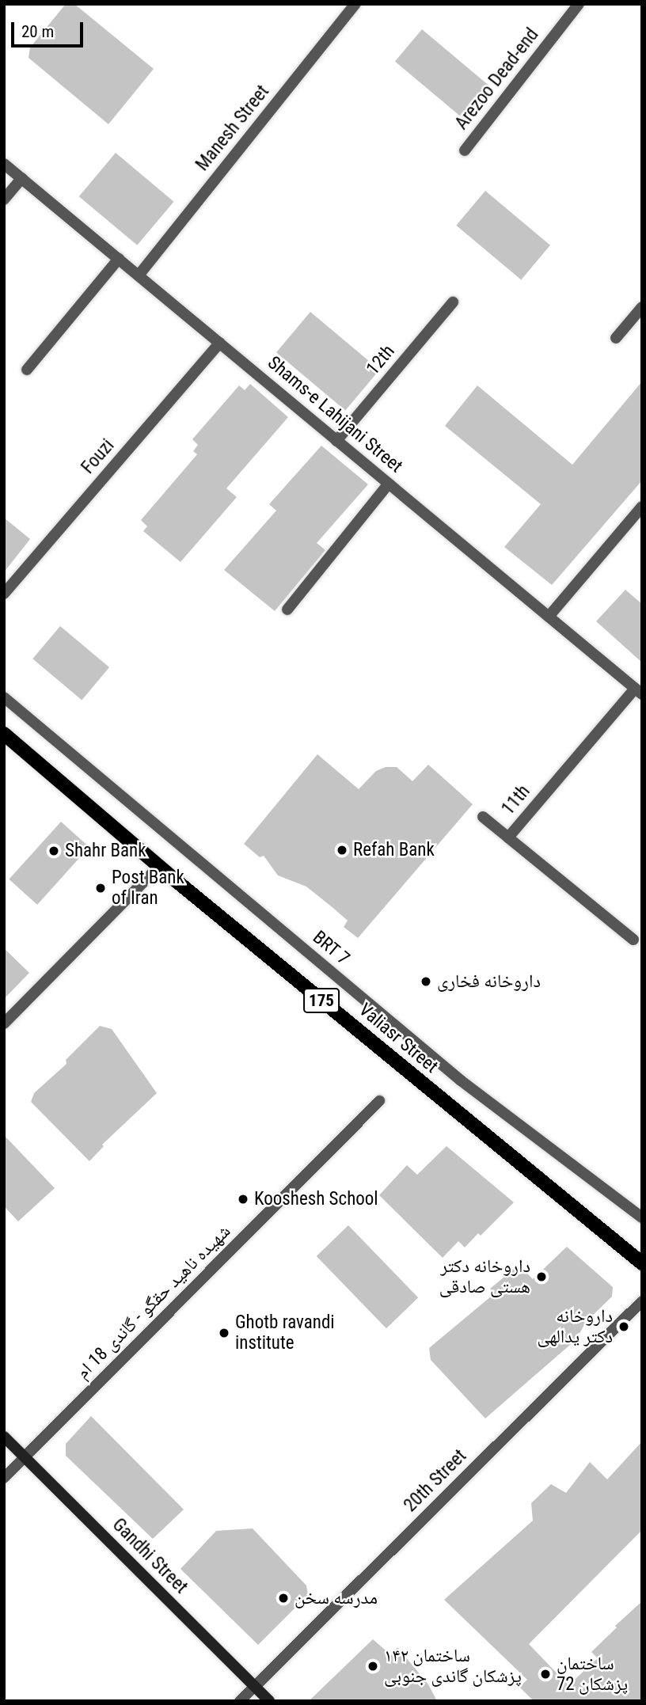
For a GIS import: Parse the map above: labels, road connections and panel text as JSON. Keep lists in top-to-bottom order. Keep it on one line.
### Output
{"streets":{"main road":["175","Valiasr Street","Gandhi Street"],"street":["Arezoo Dead-end","Manesh Street","12th","Shams-e Lahijani Street","Fouzi","11th","BRT 7","شهیده ناهید حقگو - گاندی 18 ام","20th Street"]},"crossings":[["Manesh Street","Shams-e Lahijani Street"],["12th","Shams-e Lahijani Street"],["Shams-e Lahijani Street","Fouzi"],["Shams-e Lahijani Street","11th"],["شهیده ناهید حقگو - گاندی 18 ام","Gandhi Street"],["20th Street","Gandhi Street"]],"places":["Refah Bank","Shahr Bank","Post Bank of Iran","داروخانه فخاری","Kooshesh School","داروخانه دکتر هستی صادقی","داروخانه دکتر یدالهی","Ghotb ravandi institute","مدرسه سخن","ساختمان ۱۴۲ پزشکان گاندی جنوبی","ساختمان پزشکان 72"],"scale_bar":"20 m"}
